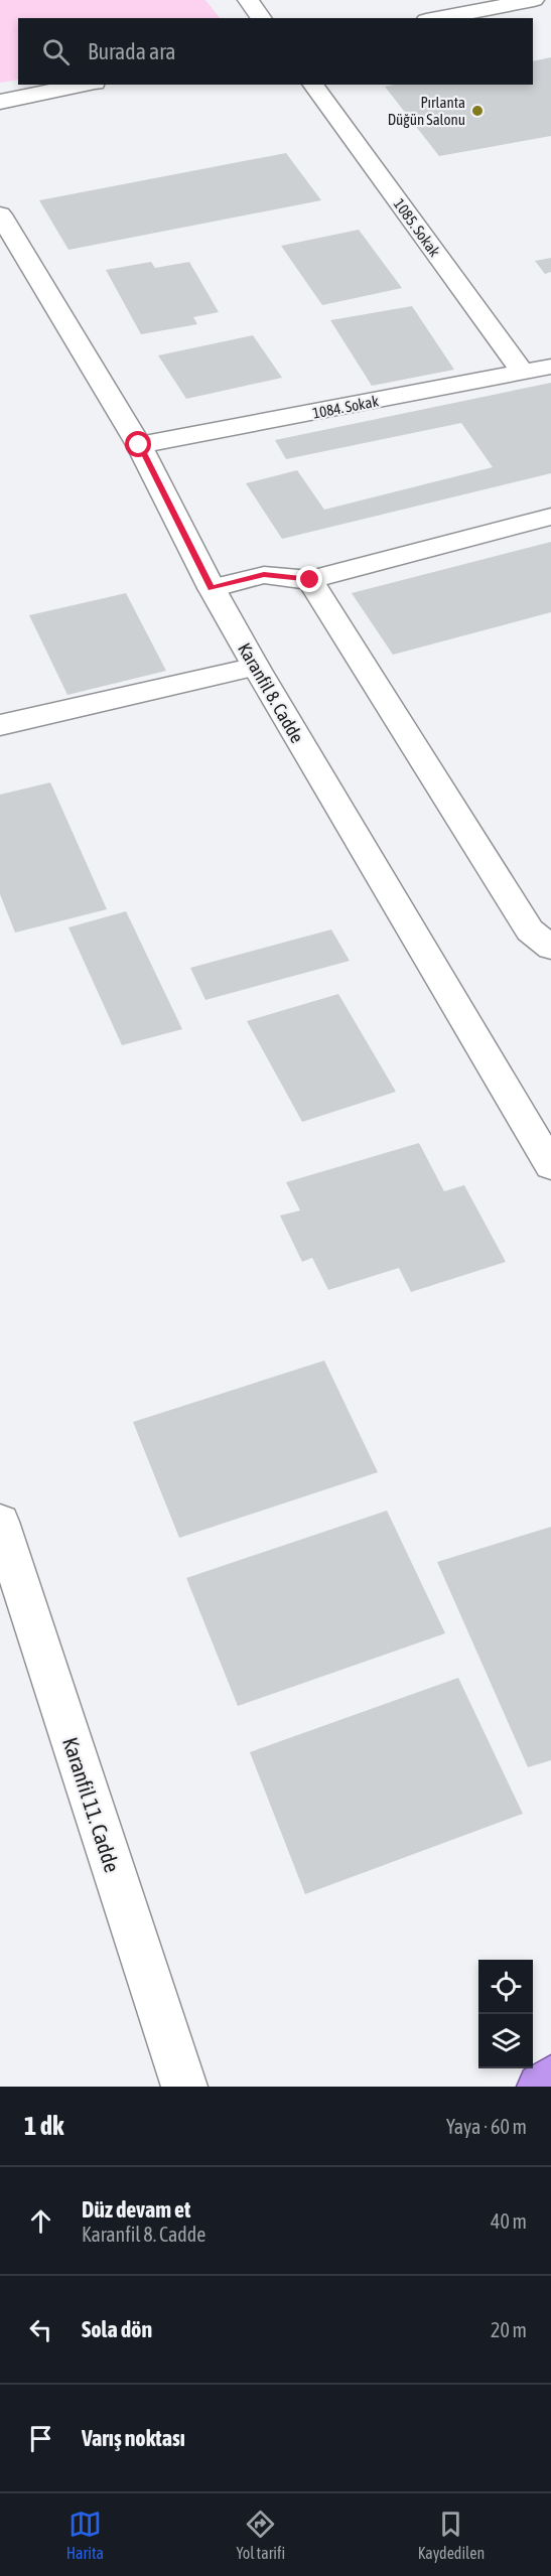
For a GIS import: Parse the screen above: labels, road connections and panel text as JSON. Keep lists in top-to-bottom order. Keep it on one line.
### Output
{"streets":{"street":["1085. Sokak","1084. Sokak","Karanfil 8. Cadde","Karanfil 11. Cadde"]},"crossings":[["1085. Sokak","1084. Sokak"],["1084. Sokak","Karanfil 8. Cadde"]],"places":["Pırlanta Düğün Salonu"],"page":{"search":"Burada ara","heading":["1 dk","Yaya · 60 m"],"list":[["Düz devam et","Karanfil 8. Cadde","40 m"],["Sola dön","20 m"],"Varış noktası"],"nav":["Harita","Yol tarifi","Kaydedilen"]}}
